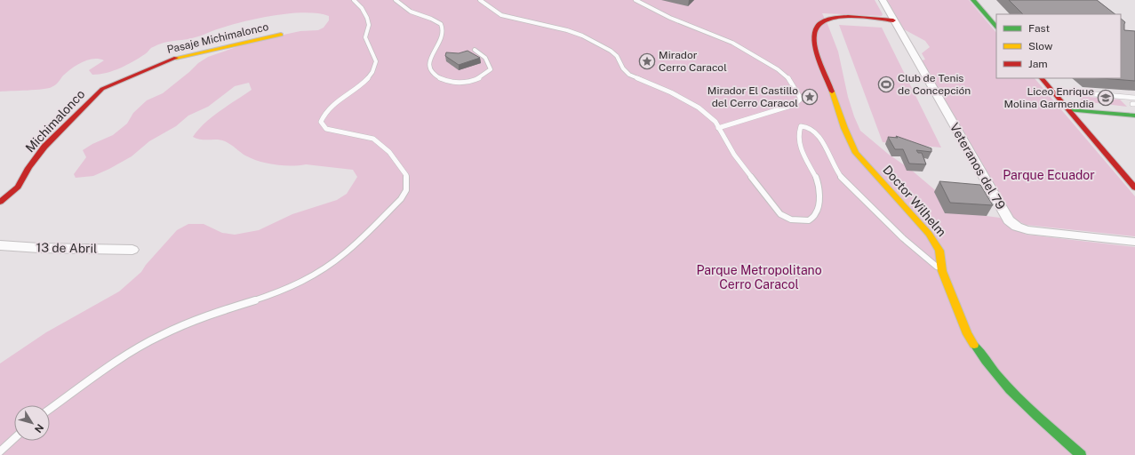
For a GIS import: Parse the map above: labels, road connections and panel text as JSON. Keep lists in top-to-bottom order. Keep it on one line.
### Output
{"streets":{"street":["Pasaje Michimalonco","Michimalonco","Veteranos del 79","Doctor Wilhelm","13 de Abril"]},"crossings":[["Pasaje Michimalonco","Michimalonco"],["Veteranos del 79","Doctor Wilhelm"]],"parks":["Parque Ecuador","Parque Metropolitano Cerro Caracol"],"places":{"place":["Mirador Cerro Caracol","Mirador El Castillo del Cerro Caracol"],"sports":["Club de Tenis de Concepción"],"school or university":["Liceo Enrique Molina Garmendia"]},"legend":["Fast","Slow","Jam"],"north":"bottom right"}
